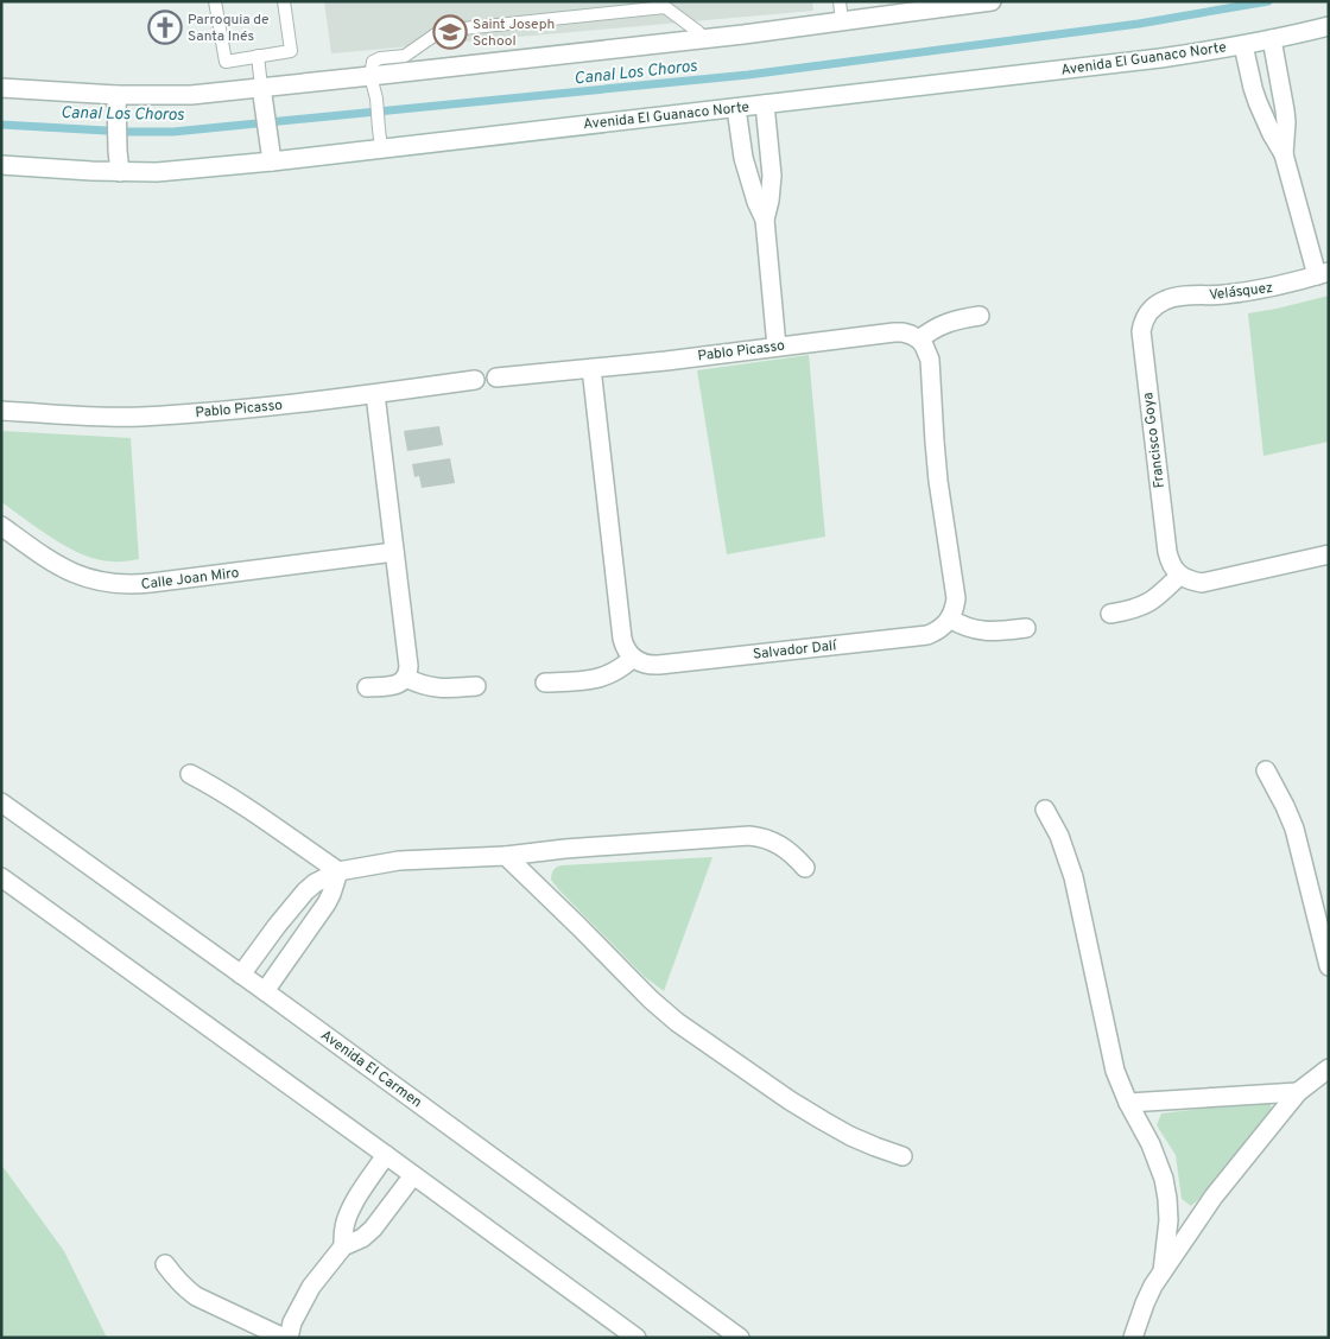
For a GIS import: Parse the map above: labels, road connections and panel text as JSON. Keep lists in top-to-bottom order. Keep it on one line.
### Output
{"streets":{"street":["Avenida El Guanaco Norte","Velásquez","Pablo Picasso","Francisco Goya","Calle Joan Miro","Salvador Dalí","Avenida El Carmen"]},"crossings":[["Velásquez","Francisco Goya"]],"water":["Canal Los Choros"],"places":{"church":["Parroquia de Santa Inés"],"school or university":["Saint Joseph School"]}}
